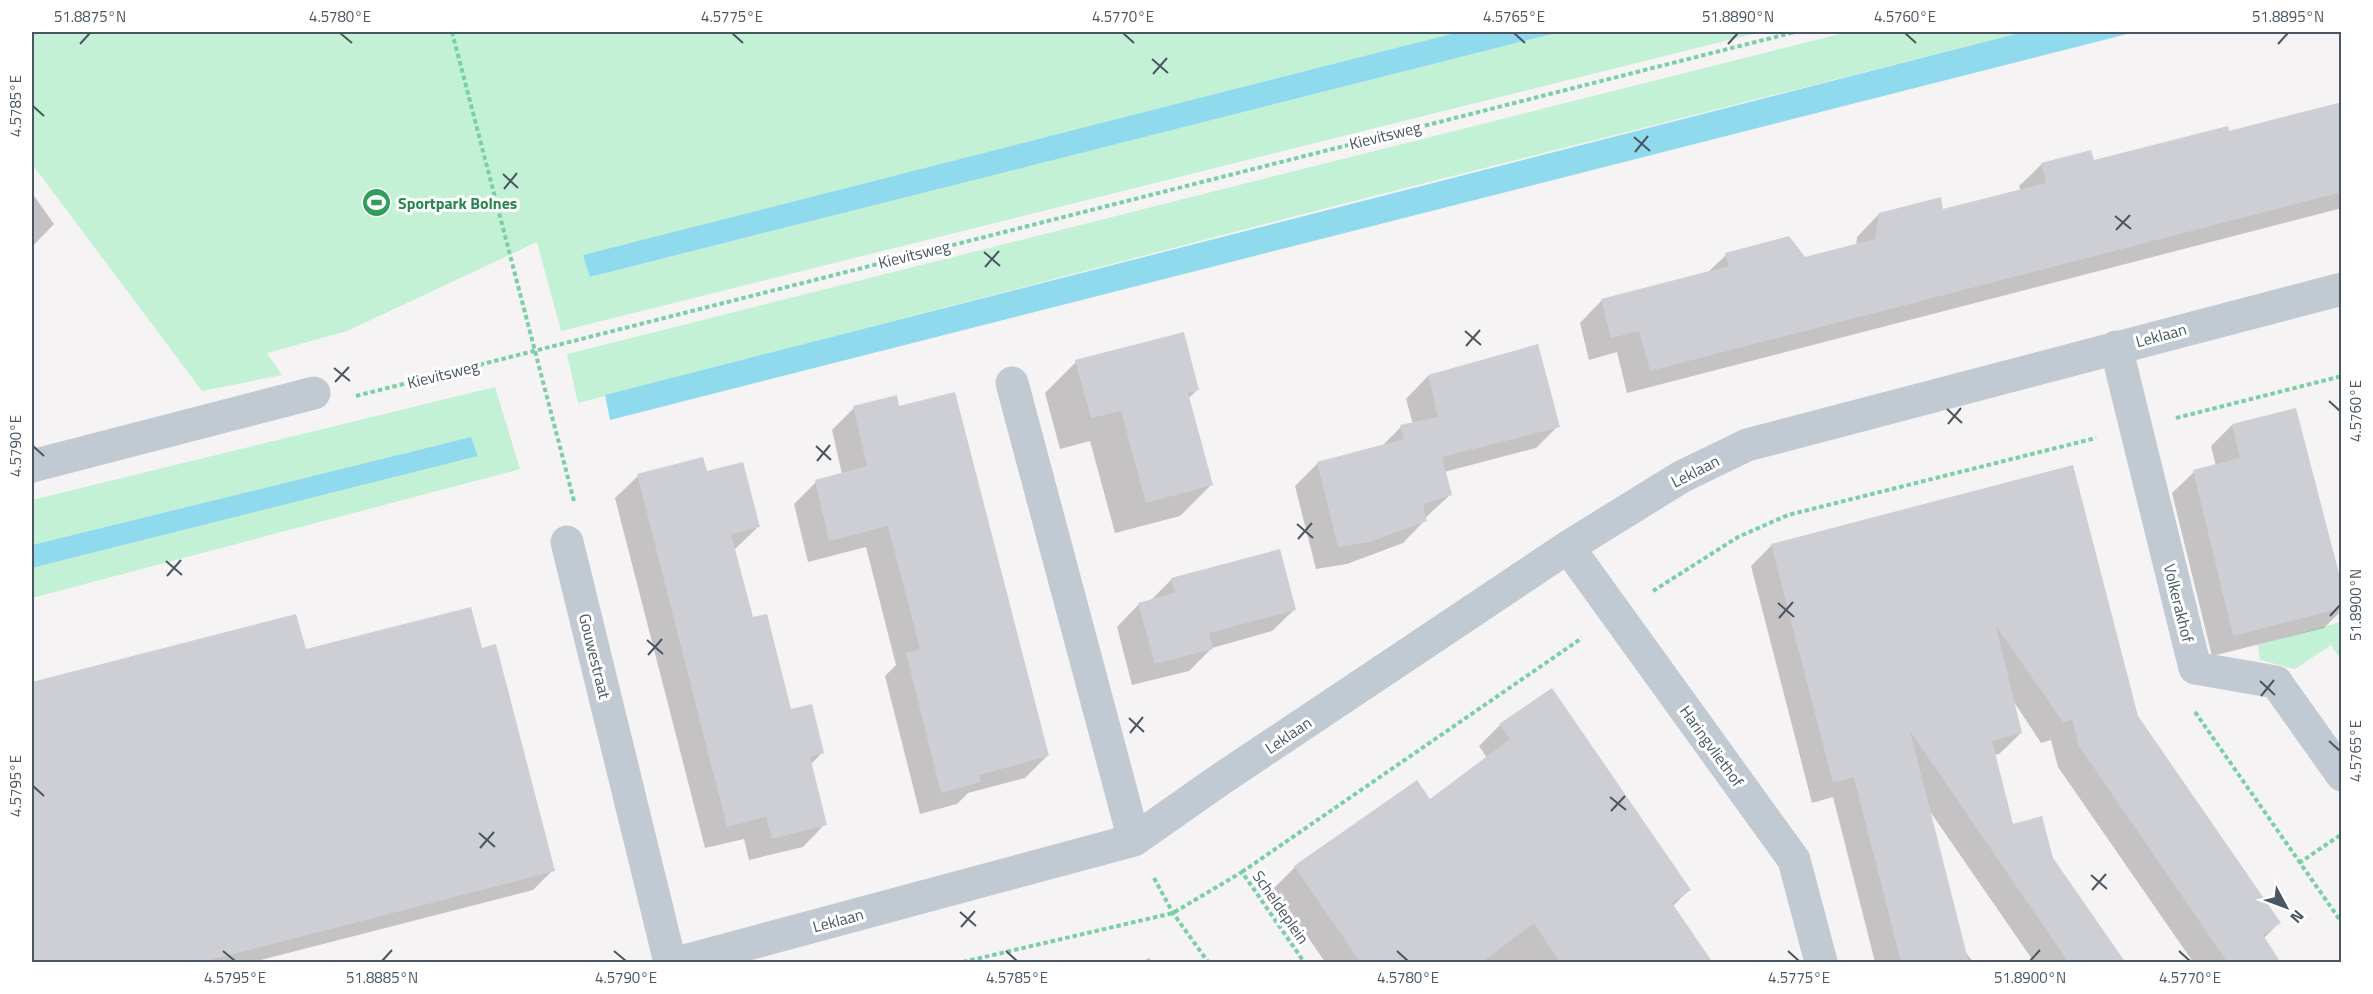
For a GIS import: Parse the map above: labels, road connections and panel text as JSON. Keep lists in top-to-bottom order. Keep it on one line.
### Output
{"streets":{"street":["Leklaan","Volkerakhof","Gouwestraat","Haringvliethof"],"path":["Kievitsweg","Scheldeplein"]},"crossings":[["Leklaan","Volkerakhof"],["Leklaan","Haringvliethof"]],"places":{"sports":["Sportpark Bolnes"]},"north":"bottom right","coordinates":["51.8875°N","4.5780°E","4.5775°E","4.5770°E","4.5765°E","51.8890°N","4.5760°E","51.8895°N","4.5785°E","4.5790°E","51.8900°N","4.5795°E","51.8885°N"]}
